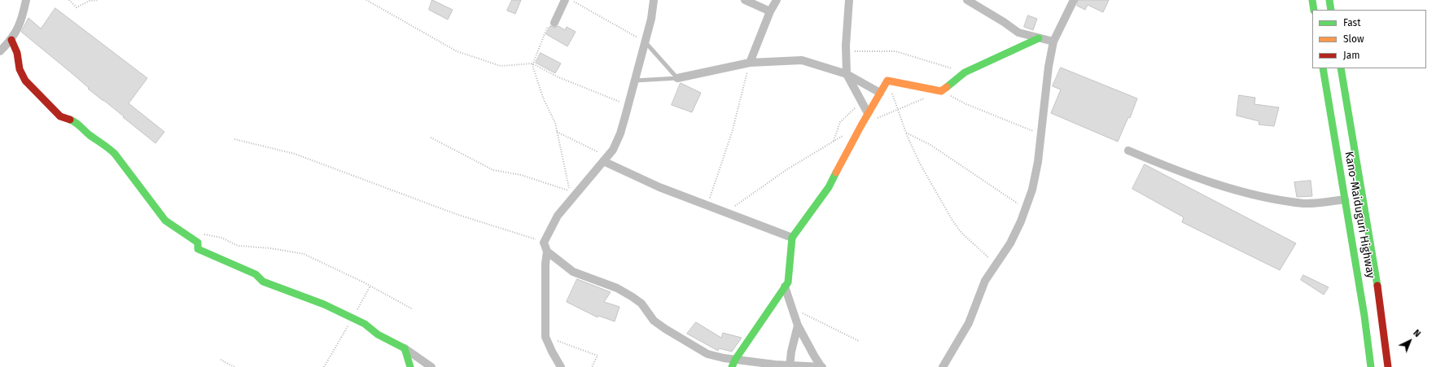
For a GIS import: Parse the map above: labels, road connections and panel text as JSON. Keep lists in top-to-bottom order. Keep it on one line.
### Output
{"streets":{"main road":["Kano-Maiduguri Highway"]},"legend":["Fast","Slow","Jam"],"north":"top right"}
